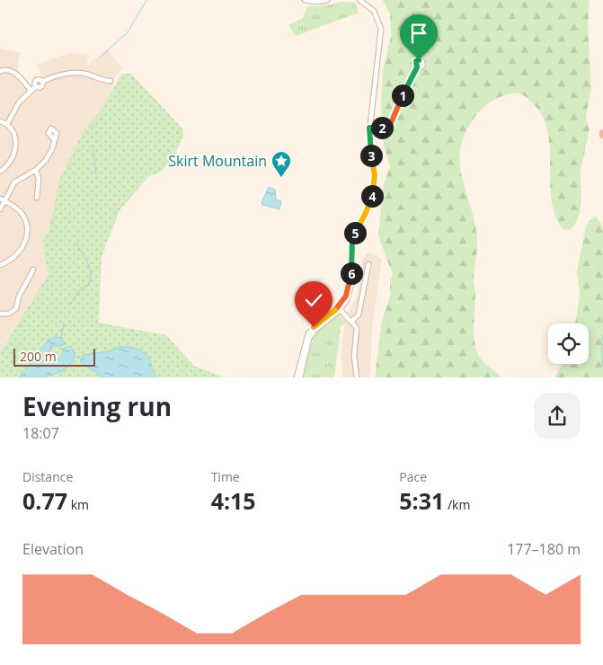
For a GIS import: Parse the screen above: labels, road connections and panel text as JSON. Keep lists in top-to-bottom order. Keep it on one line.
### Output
{"places":{"place":["Skirt Mountain"]},"scale_bar":"200 m","page":{"pins":["1","2","3","4","5","6"],"scale":"200 m","heading":["Evening run","18:07"],"stats":[["Distance","0.77 km"],["Time","4:15"],["Pace","5:31 /km"]],"chart":["Elevation","177–180 m"]}}
